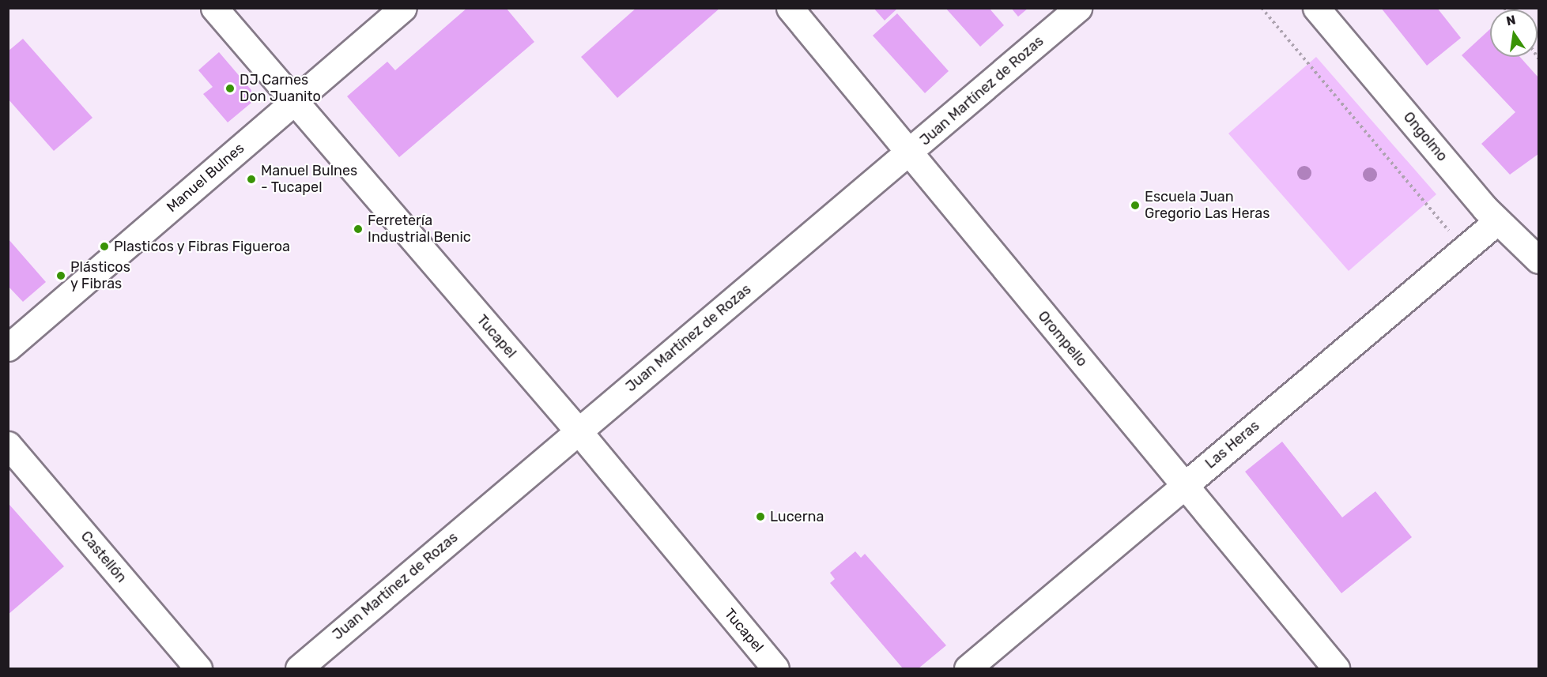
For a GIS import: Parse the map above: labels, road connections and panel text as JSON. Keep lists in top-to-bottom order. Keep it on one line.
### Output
{"streets":{"street":["Juan Martínez de Rozas","Ongolmo","Manuel Bulnes","Tucapel","Orompello","Las Heras","Castellón"]},"crossings":[["Juan Martínez de Rozas","Tucapel"],["Juan Martínez de Rozas","Orompello"],["Ongolmo","Las Heras"],["Manuel Bulnes","Tucapel"],["Orompello","Las Heras"]],"places":["DJ Carnes Don Juanito","Manuel Bulnes - Tucapel","Escuela Juan Gregorio Las Heras","Ferretería Industrial Benic","Plasticos y Fibras Figueroa","Plásticos y Fibras","Lucerna"],"north":"top"}
